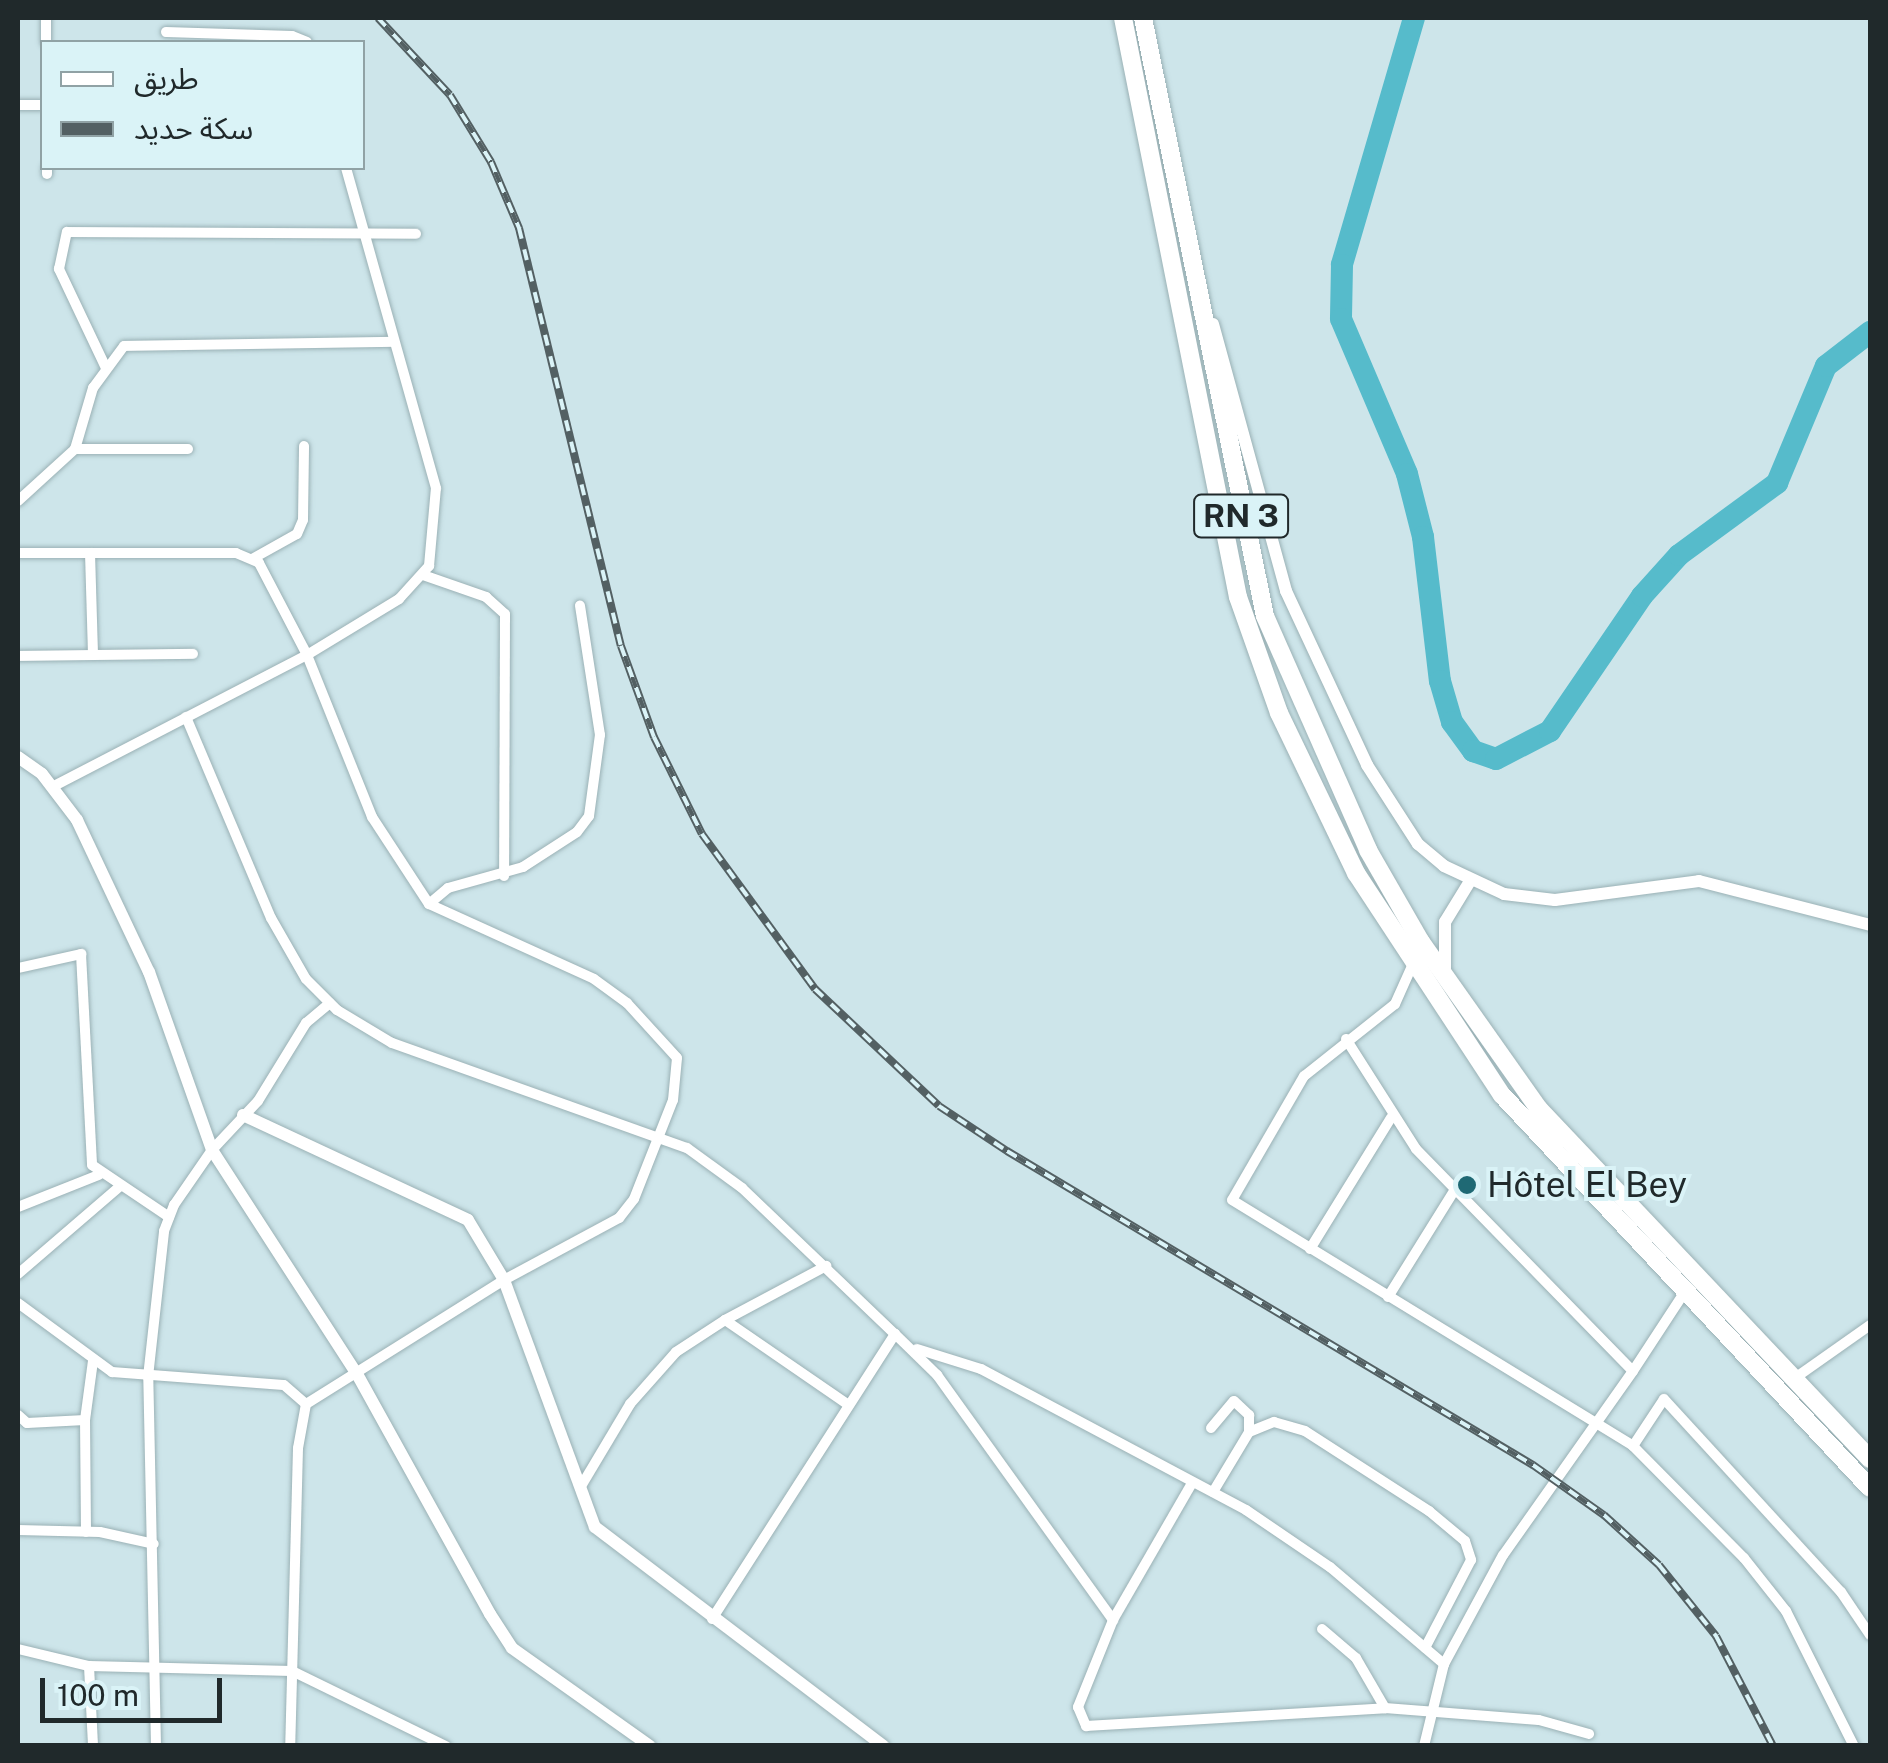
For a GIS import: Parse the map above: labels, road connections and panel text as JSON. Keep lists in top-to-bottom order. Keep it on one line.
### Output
{"streets":{"highway":["RN 3"]},"places":["Hôtel El Bey"],"legend":["طريق","سكة حديد"],"scale_bar":"100 m"}
